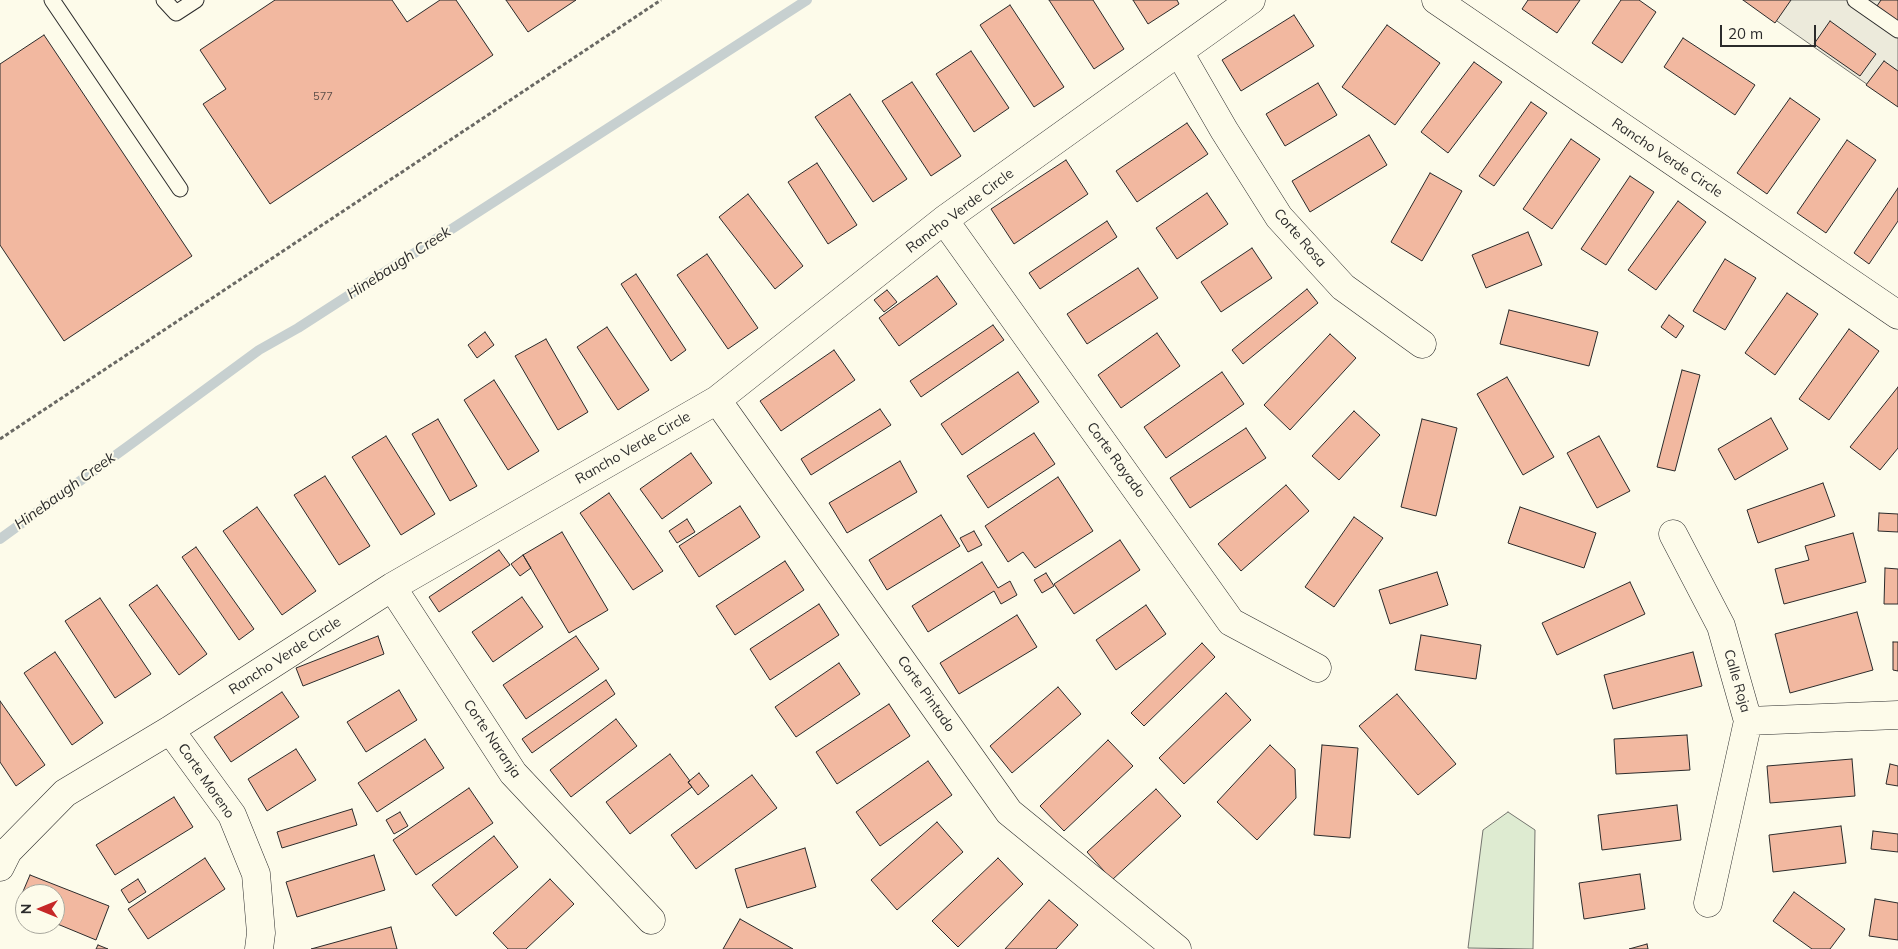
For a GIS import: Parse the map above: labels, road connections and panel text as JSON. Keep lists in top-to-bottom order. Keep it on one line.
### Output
{"streets":{"street":["Rancho Verde Circle","Corte Rosa","Corte Rayado","Calle Roja","Corte Pintado","Corte Naranja","Corte Moreno"]},"crossings":[["Rancho Verde Circle","Corte Rosa"],["Rancho Verde Circle","Corte Rayado"],["Rancho Verde Circle","Corte Pintado"],["Rancho Verde Circle","Corte Naranja"],["Rancho Verde Circle","Corte Moreno"]],"water":["Hinebaugh Creek"],"house_numbers":["577"],"scale_bar":"20 m","north":"left"}
